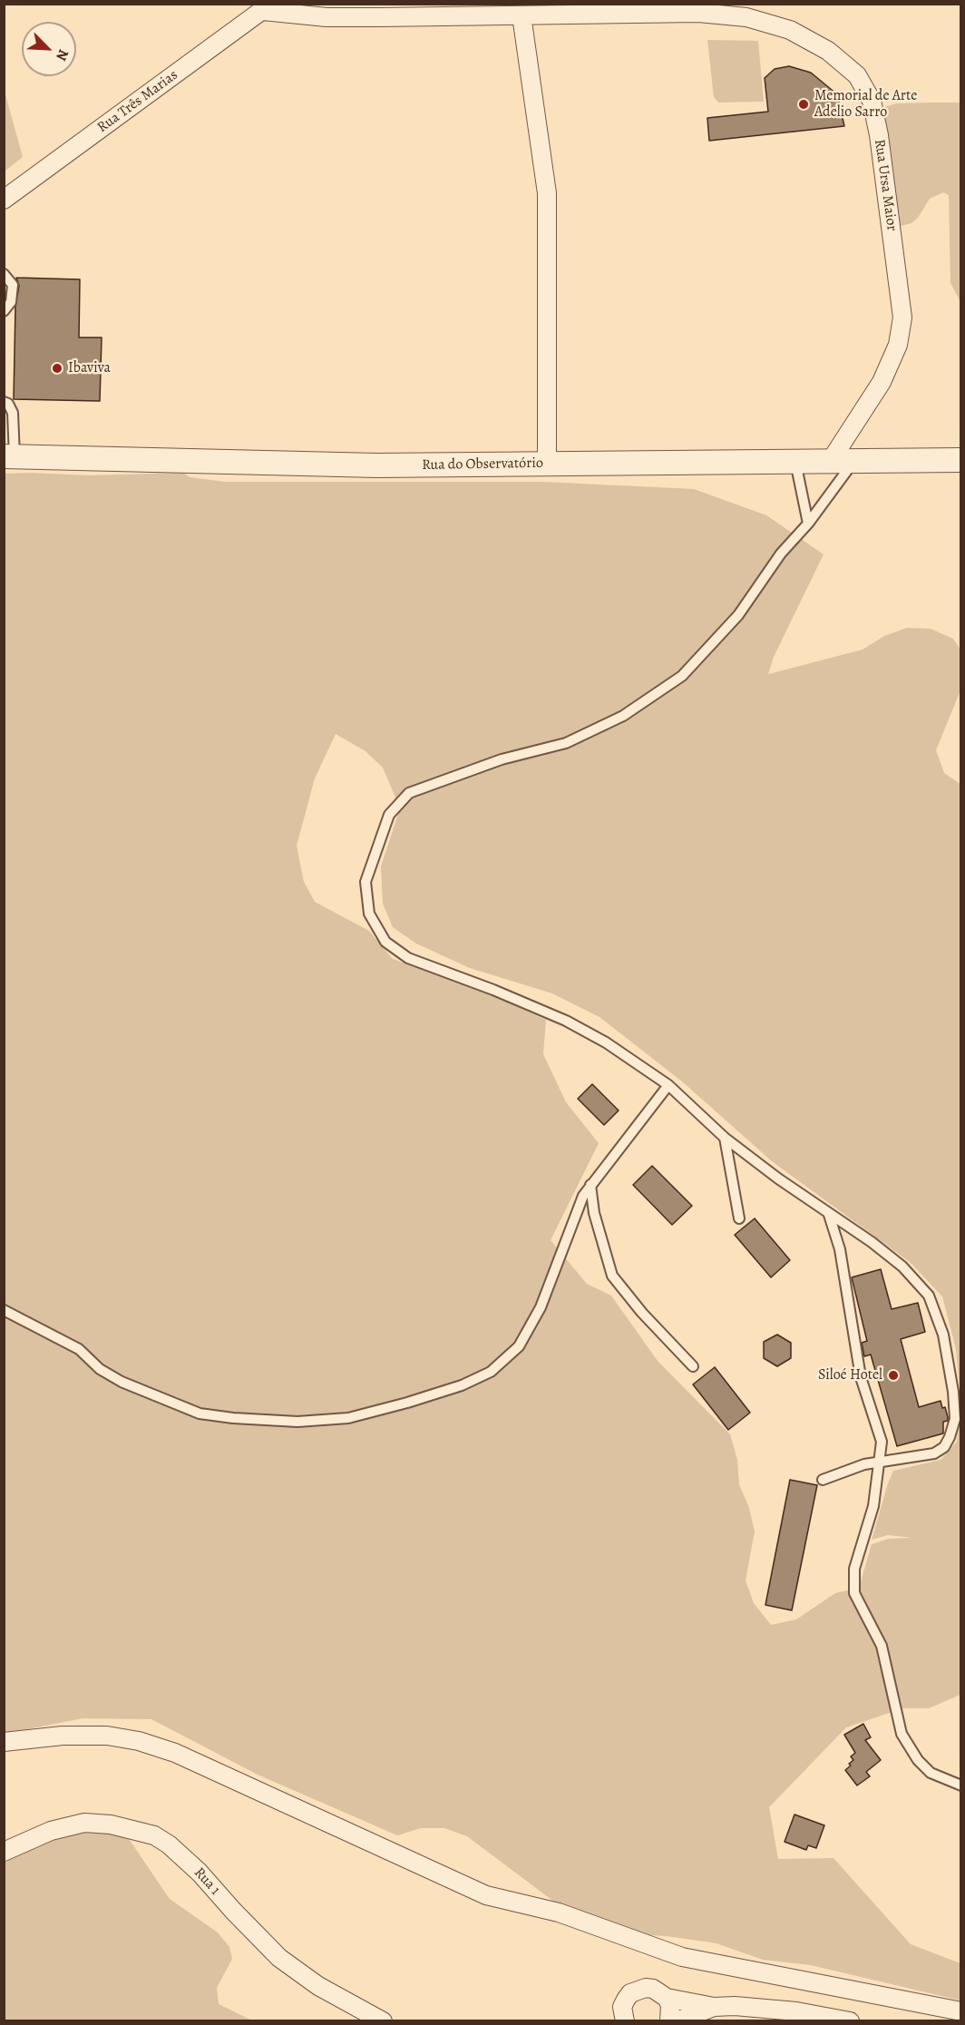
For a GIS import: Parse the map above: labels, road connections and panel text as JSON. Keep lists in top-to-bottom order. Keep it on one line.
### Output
{"streets":{"street":["Rua Três Marias","Rua Ursa Maior","Rua do Observatório","Rua 1"]},"crossings":[["Rua Três Marias","Rua Ursa Maior"],["Rua Ursa Maior","Rua do Observatório"]],"places":["Memorial de Arte Adelio Sarro","Ibaviva","Siloé Hotel"],"north":"bottom right"}
